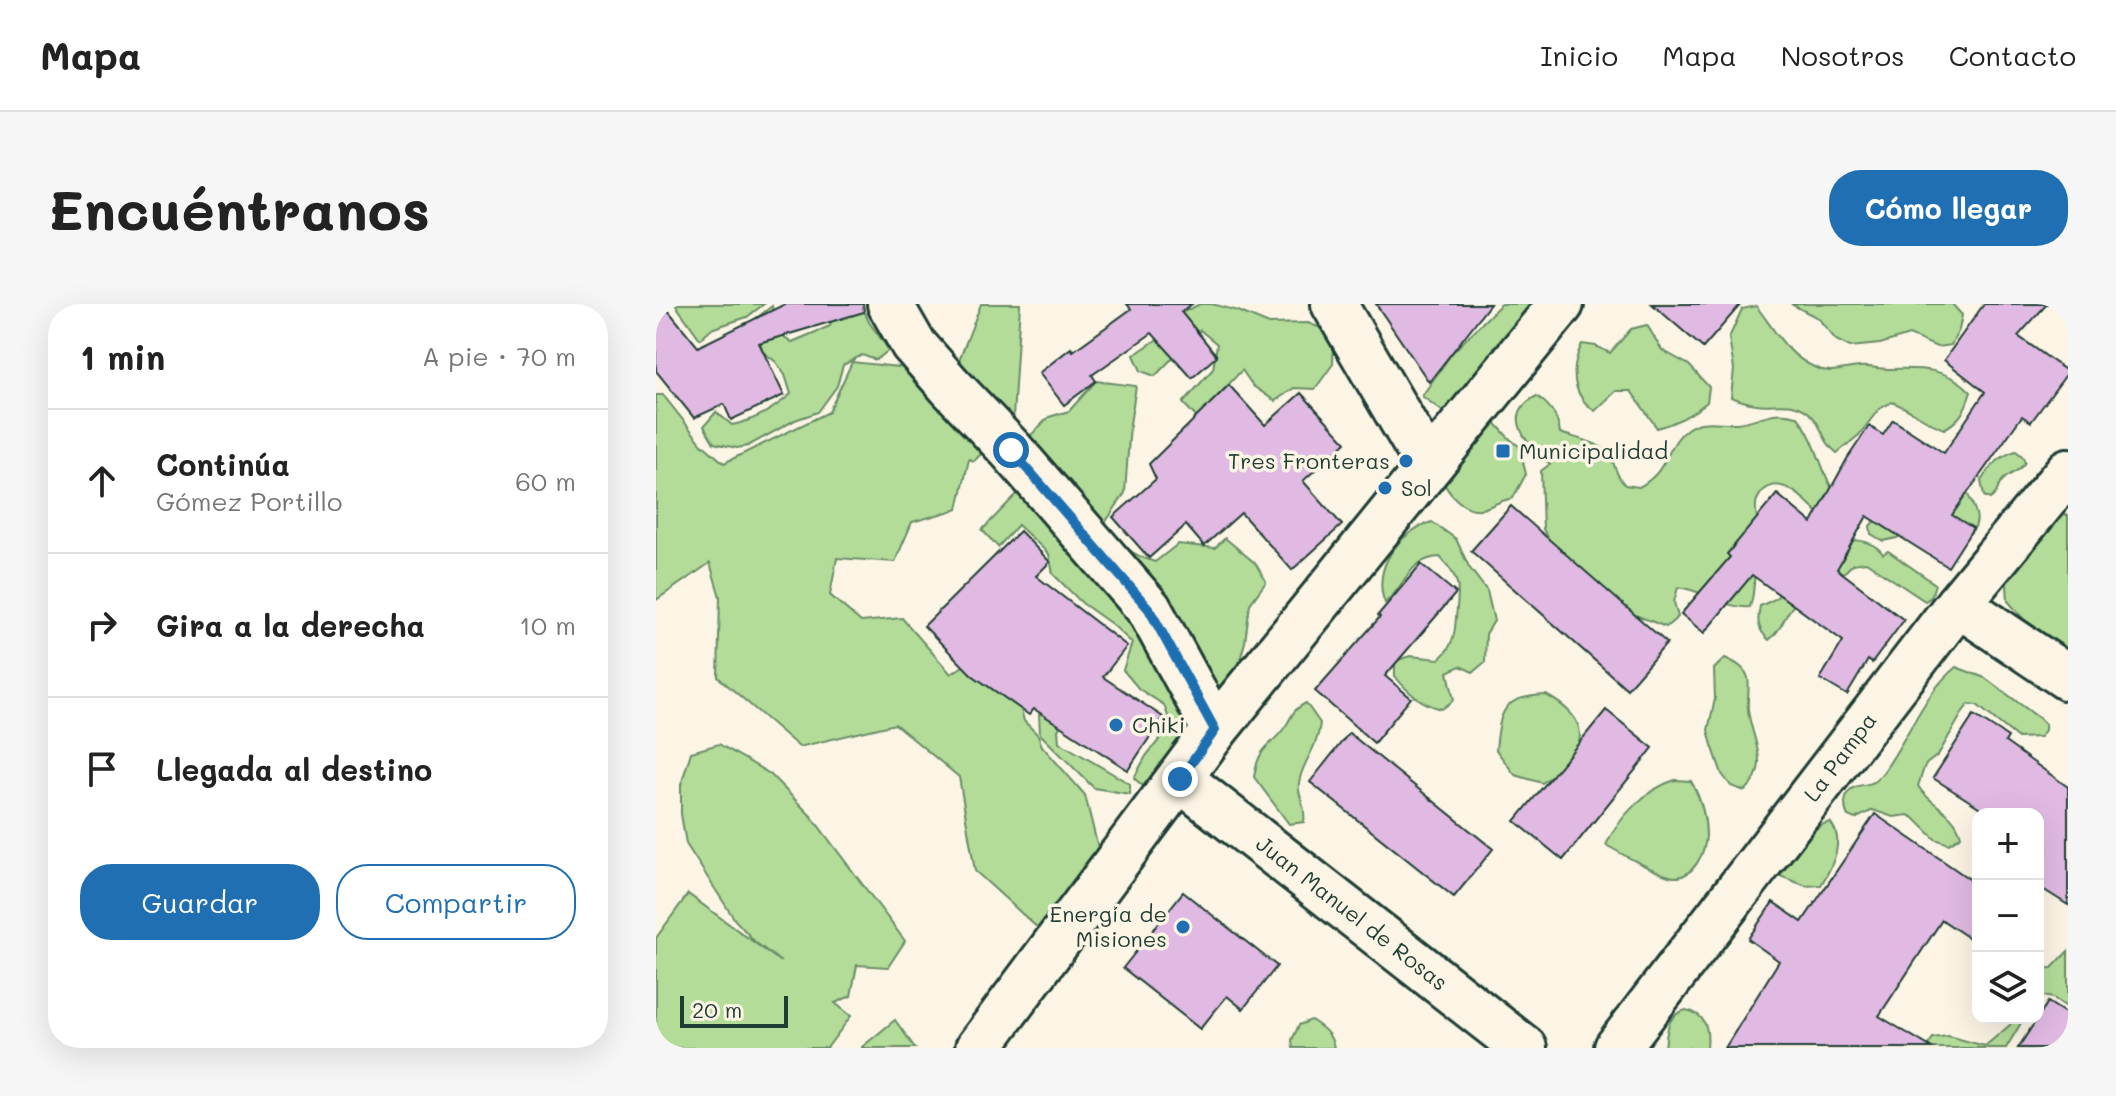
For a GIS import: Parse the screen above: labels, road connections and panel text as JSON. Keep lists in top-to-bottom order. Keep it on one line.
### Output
{"streets":{"street":["La Pampa","Juan Manuel de Rosas"]},"places":{"transit":["Municipalidad"],"other":["Tres Fronteras","Sol","Chiki","Energía de Misiones"]},"scale_bar":"20 m","page":{"header":"Mapa","nav":["Inicio","Mapa","Nosotros","Contacto"],"buttons":["Cómo llegar",["Guardar","Compartir"]],"title":"Encuéntranos","heading":["1 min","A pie · 70 m"],"list":[["Continúa","Gómez Portillo","60 m"],["Gira a la derecha","10 m"],"Llegada al destino"],"map_buttons":["+","−"],"scale":"20 m"}}
